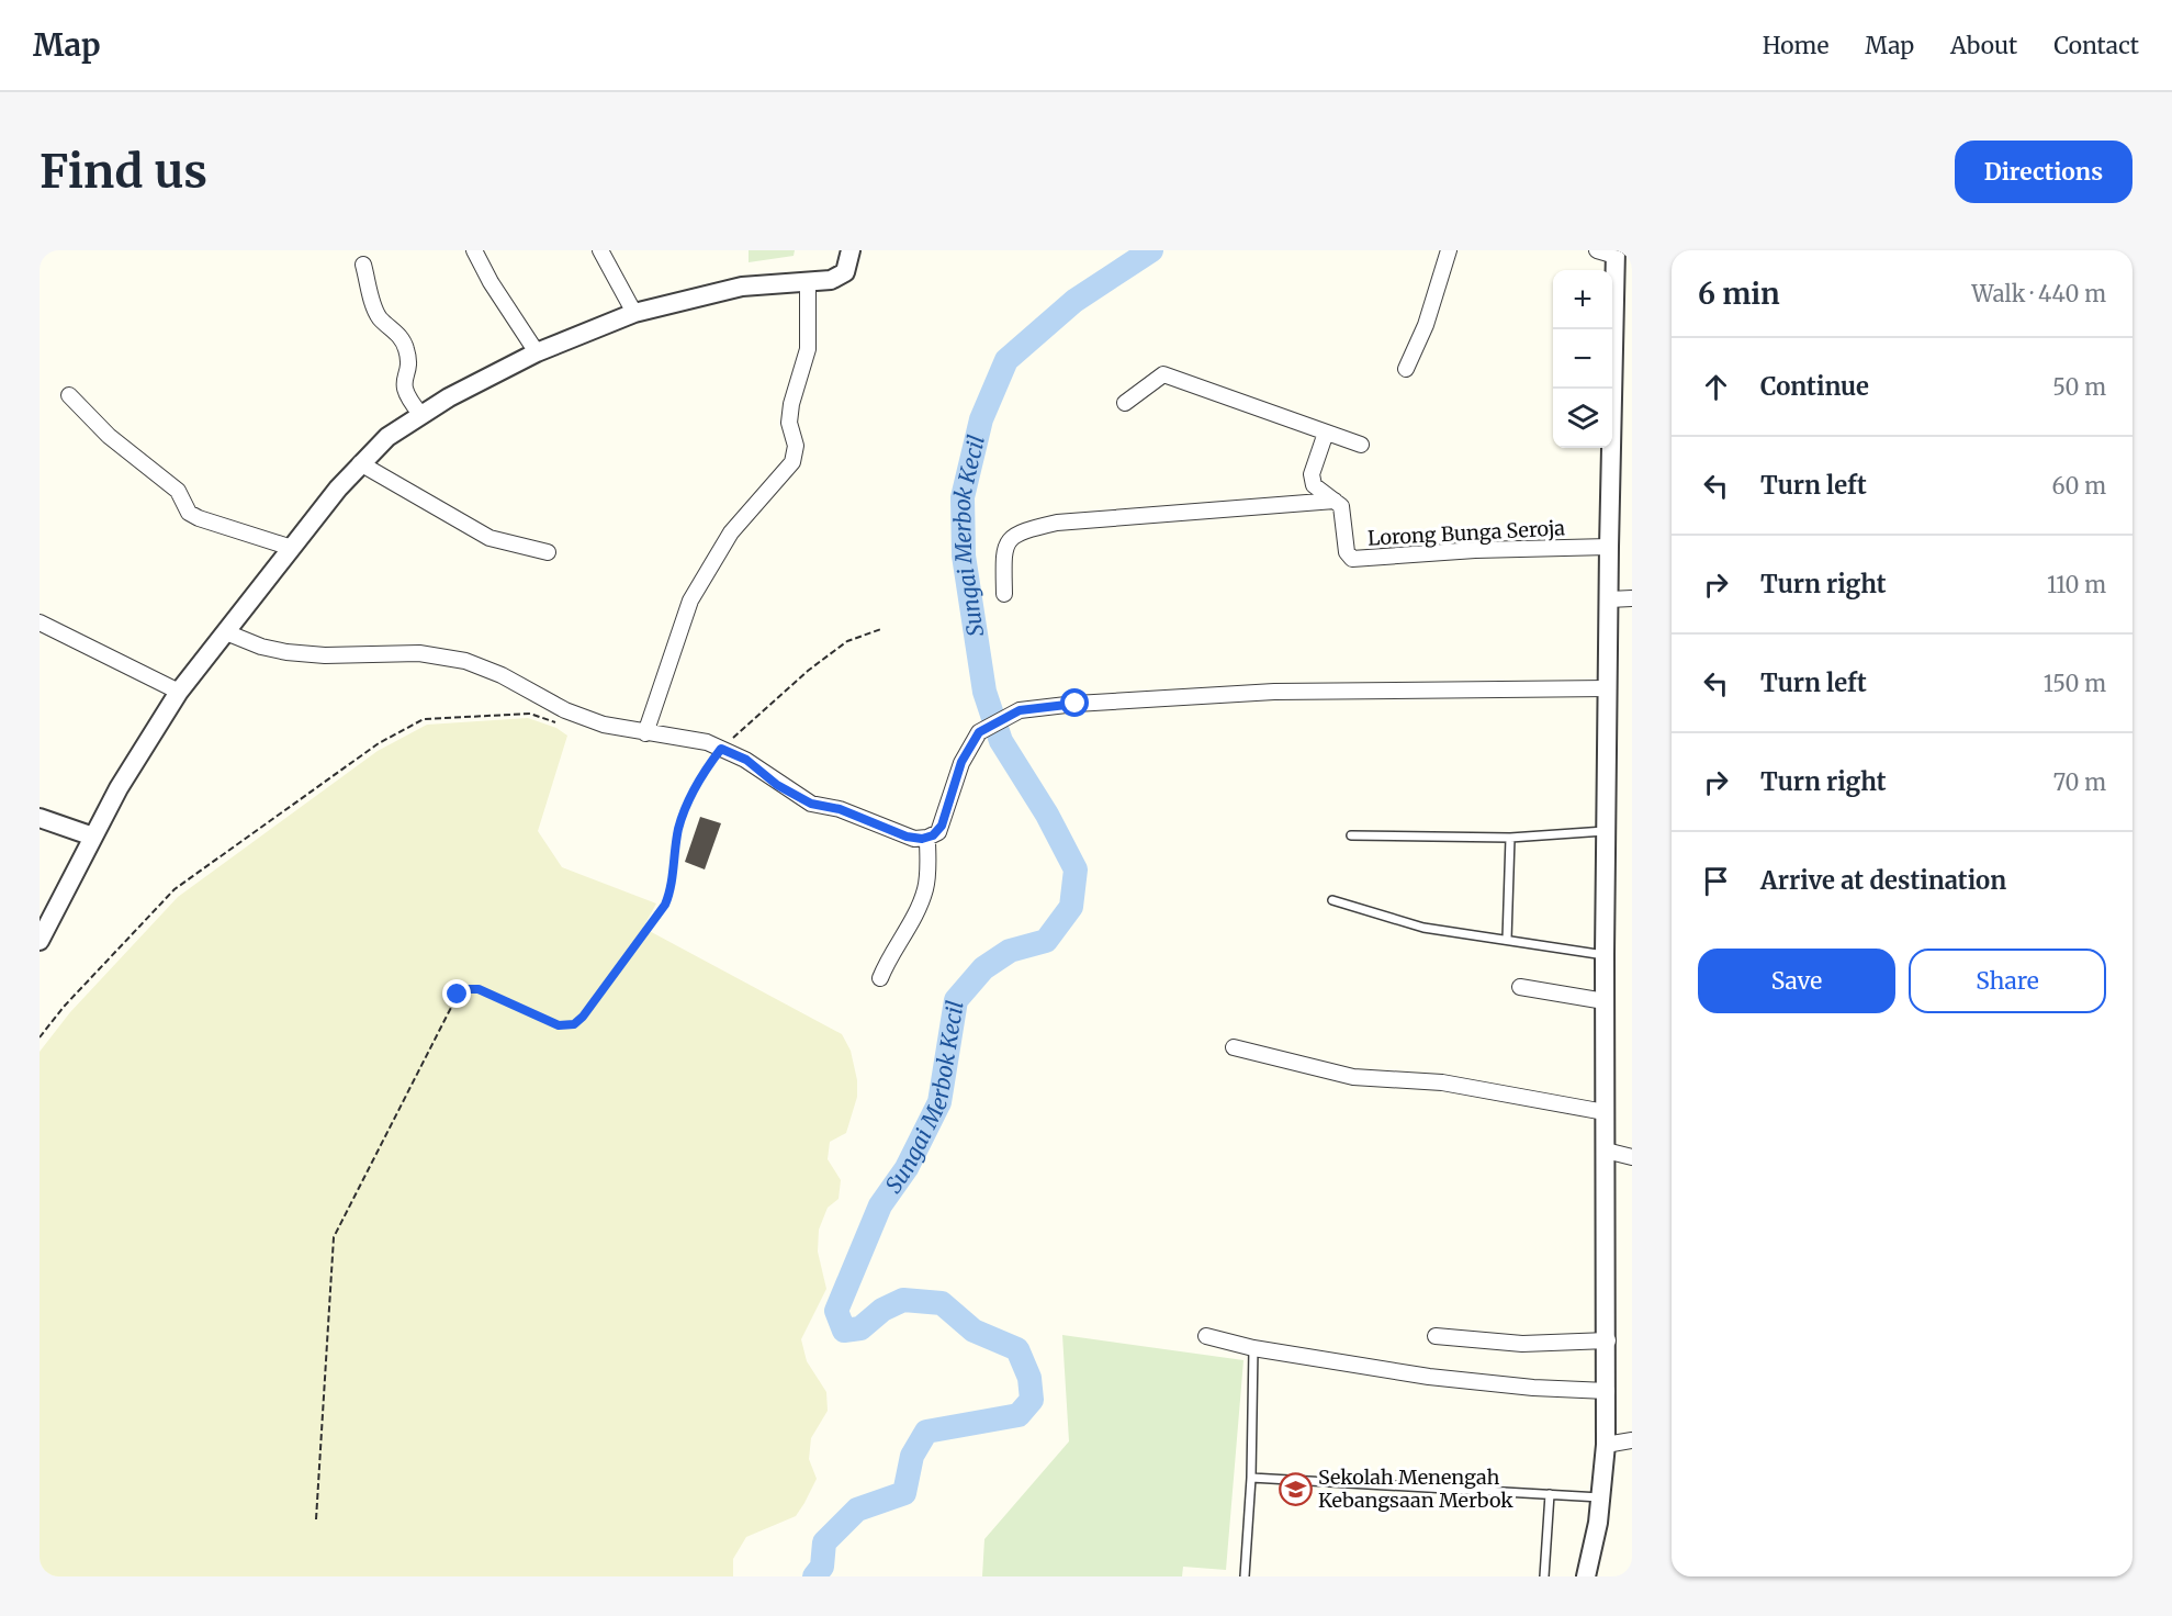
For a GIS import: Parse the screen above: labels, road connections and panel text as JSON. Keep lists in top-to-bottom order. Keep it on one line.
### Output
{"streets":{"street":["Lorong Bunga Seroja"]},"water":["Sungai Merbok Kecil"],"places":{"school or university":["Sekolah Menengah Kebangsaan Merbok"]},"page":{"header":"Map","nav":["Home","Map","About","Contact"],"buttons":["Directions",["Save","Share"]],"title":"Find us","heading":["6 min","Walk · 440 m"],"map_buttons":["+","−"],"list":[["Continue","50 m"],["Turn left","60 m"],["Turn right","110 m"],["Turn left","150 m"],["Turn right","70 m"],"Arrive at destination"]}}
